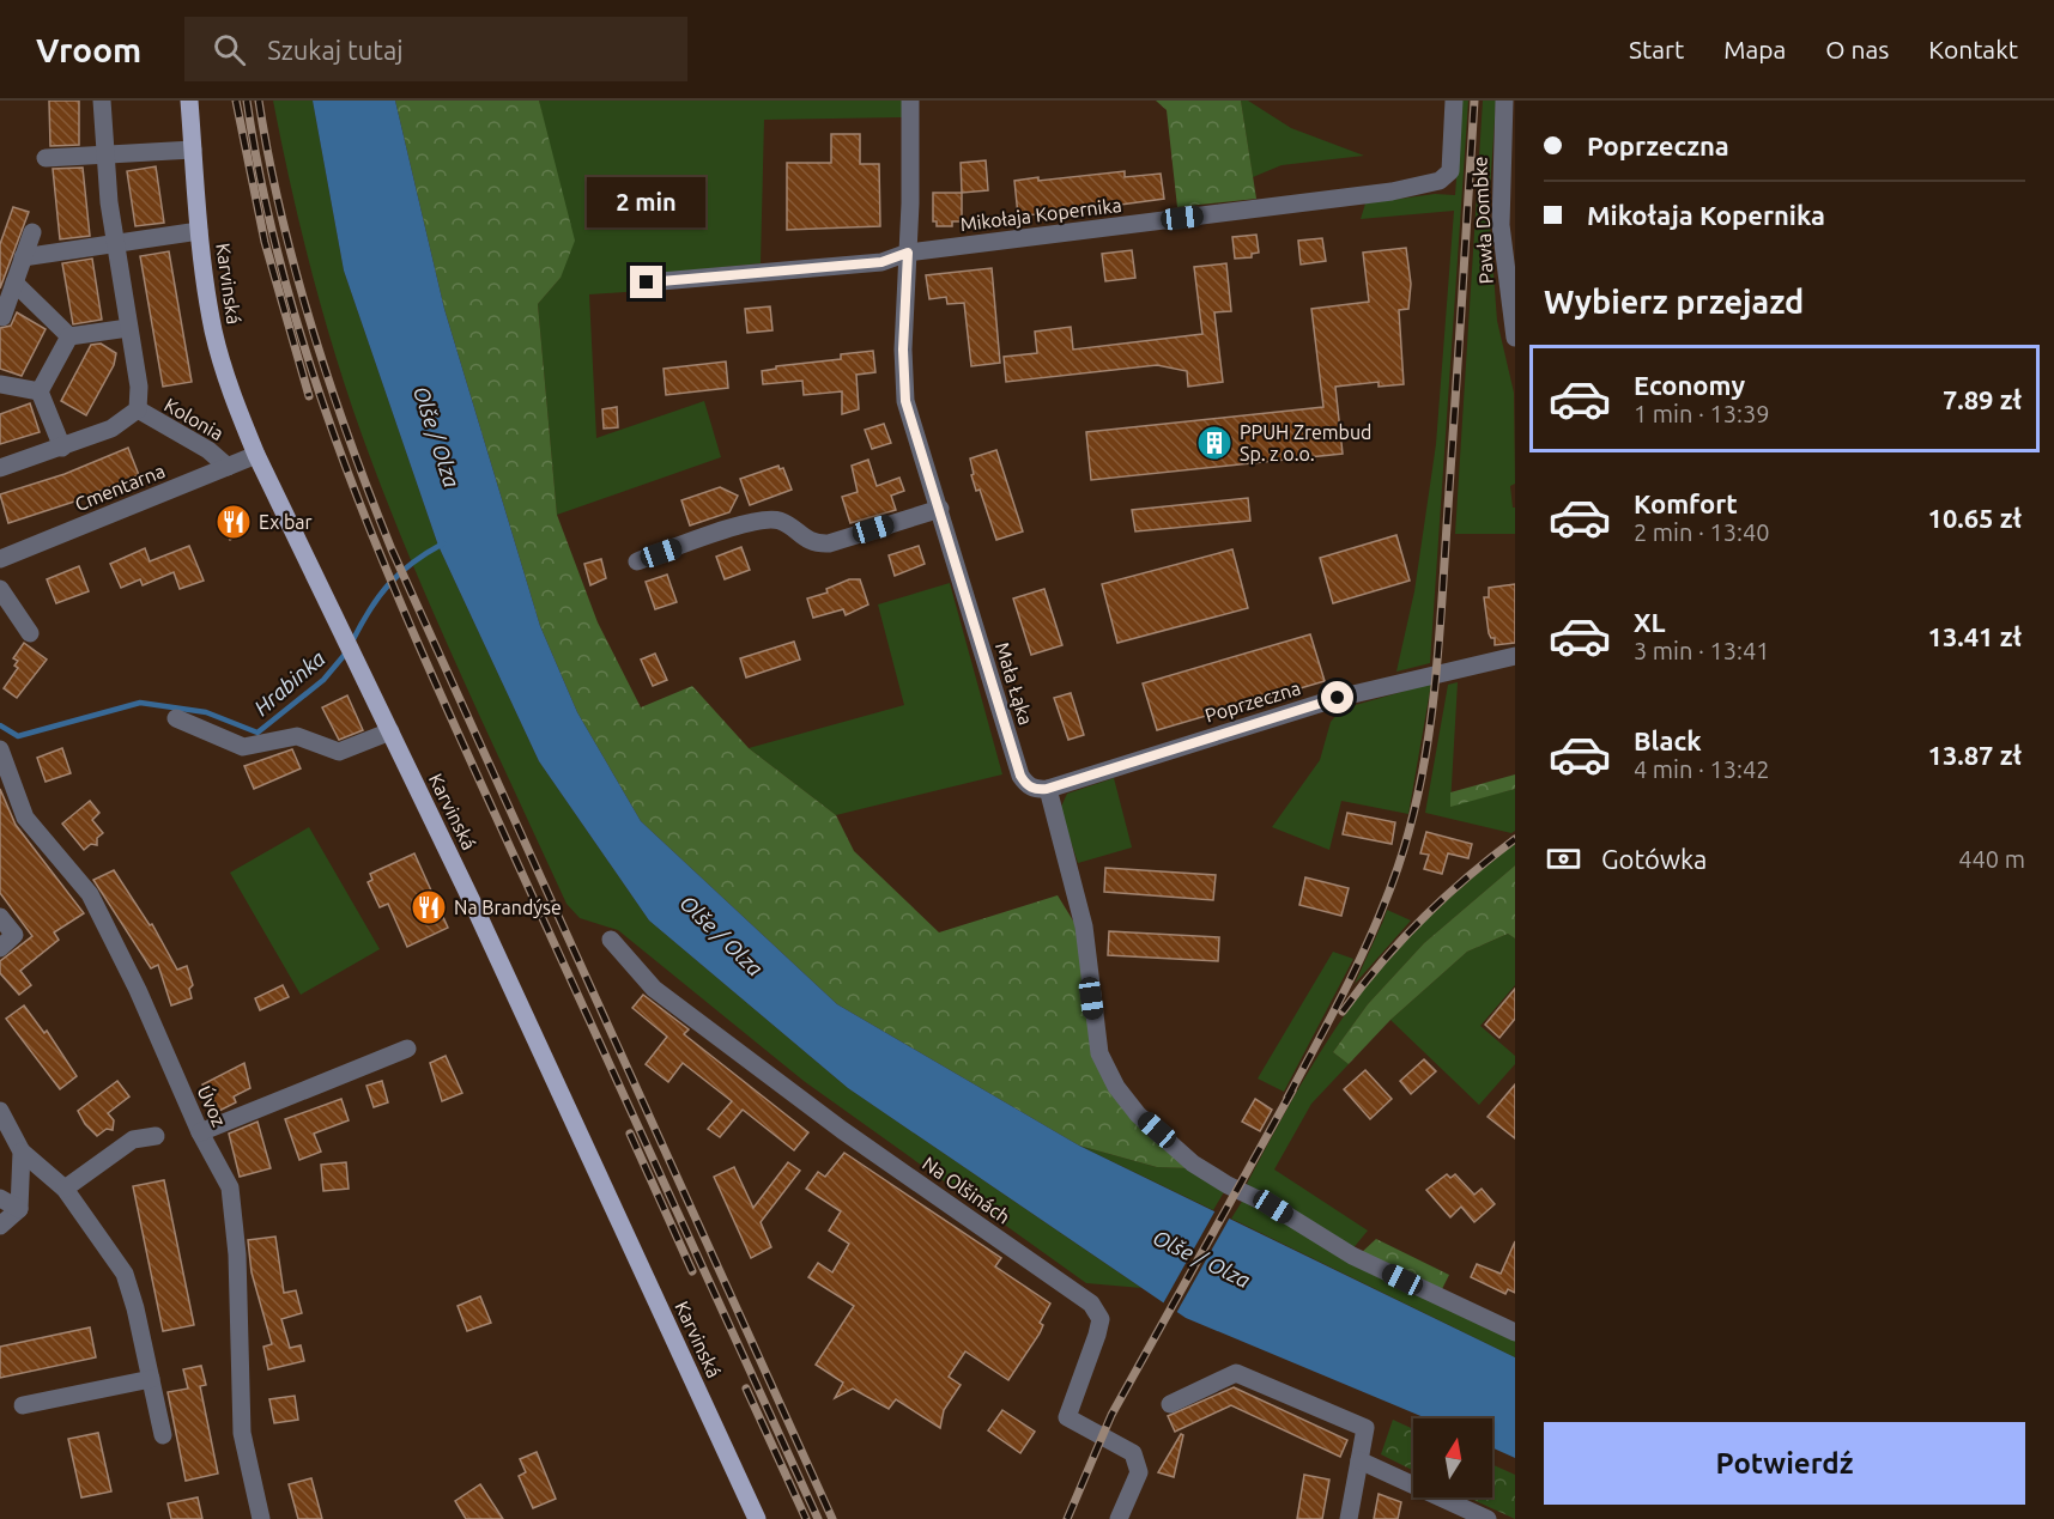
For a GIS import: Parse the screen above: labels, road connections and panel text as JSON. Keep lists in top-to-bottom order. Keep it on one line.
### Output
{"streets":{"main road":["Karvinská"],"street":["Mikołaja Kopernika","Pawła Dombke","Kolonia","Cmentarna","Mała Łąka","Poprzeczna","Úvoz","Na Olšinách"]},"crossings":[["Mikołaja Kopernika","Mała Łąka"],["Karvinská","Cmentarna"],["Kolonia","Cmentarna"],["Mała Łąka","Poprzeczna"]],"water":["Olše / Olza","Hrabinka"],"places":{"building":["PPUH Zrembud Sp. z o.o."],"restaurant":["Ex bar","Na Brandýse"]},"north":"top","page":{"header":"Vroom","search":"Szukaj tutaj","nav":["Start","Mapa","O nas","Kontakt"],"banner":["Poprzeczna","Mikołaja Kopernika"],"bubble":"2 min","heading":"Wybierz przejazd","list":[{"name":"Economy","note":"1 min · 13:39","value":"7.89 zł"},{"name":"Komfort","note":"2 min · 13:40","value":"10.65 zł"},{"name":"XL","note":"3 min · 13:41","value":"13.41 zł"},{"name":"Black","note":"4 min · 13:42","value":"13.87 zł"}],"pay":["Gotówka","440 m"],"buttons":"Potwierdź"}}
